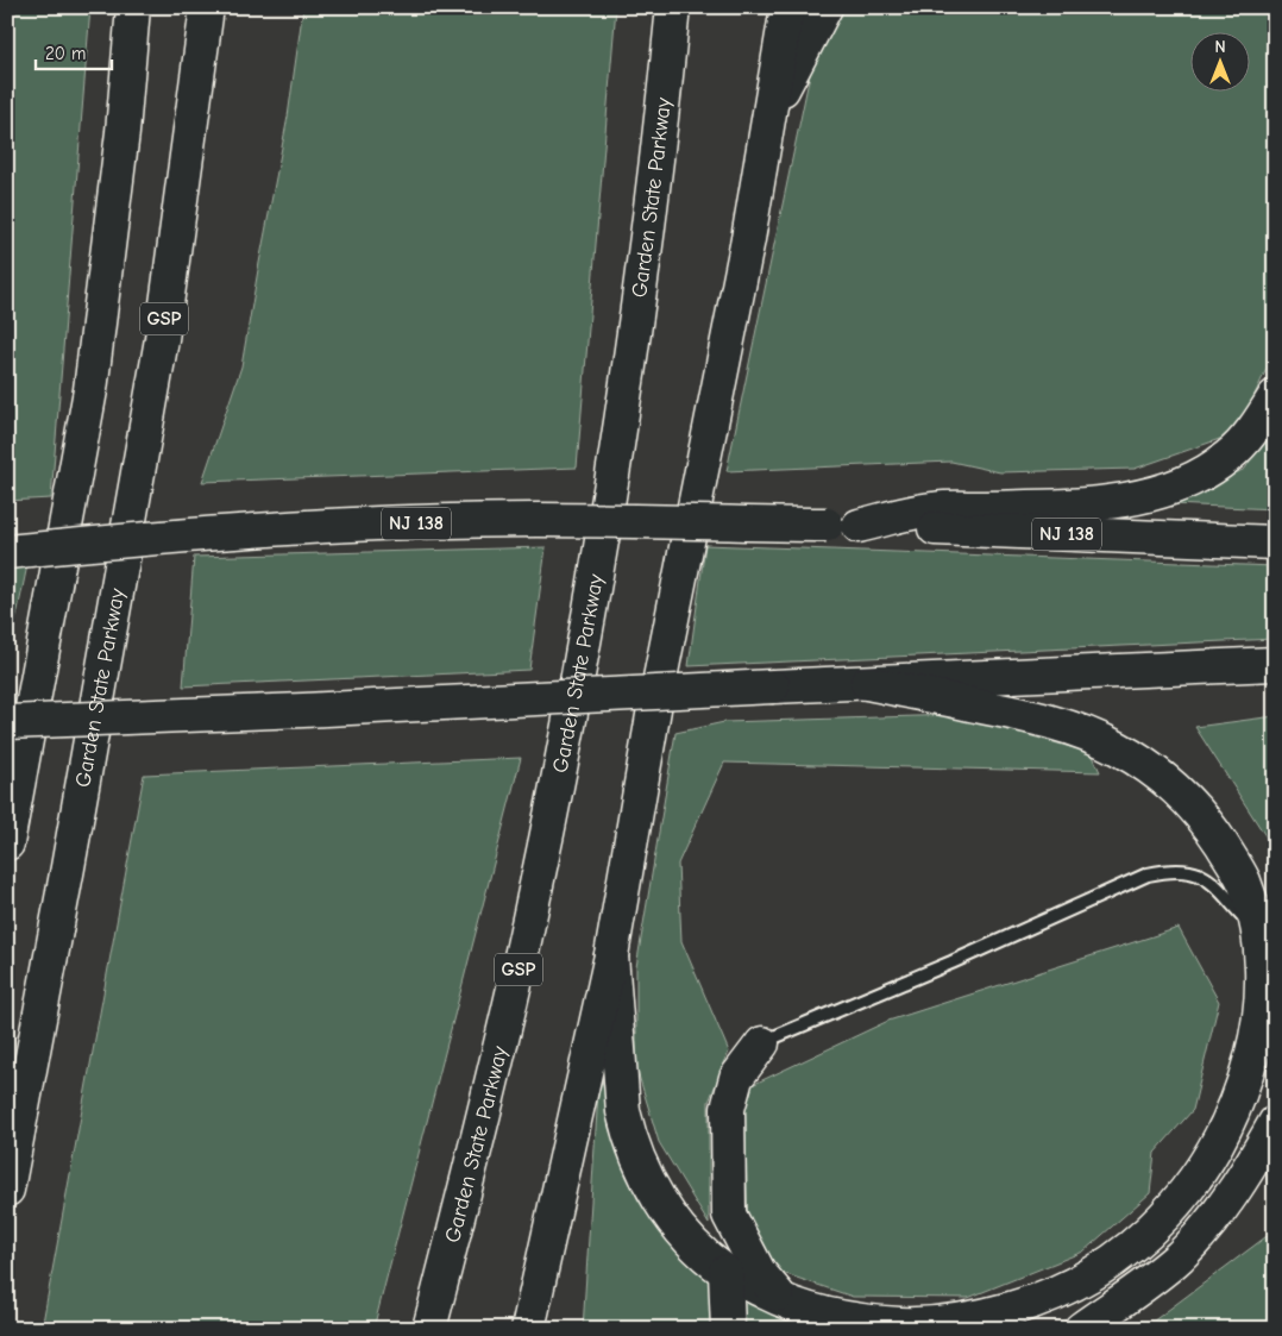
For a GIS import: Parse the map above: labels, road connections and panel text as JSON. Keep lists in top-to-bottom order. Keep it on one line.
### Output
{"streets":{"highway":["Garden State Parkway","GSP","NJ 138"]},"scale_bar":"20 m","north":"top"}
